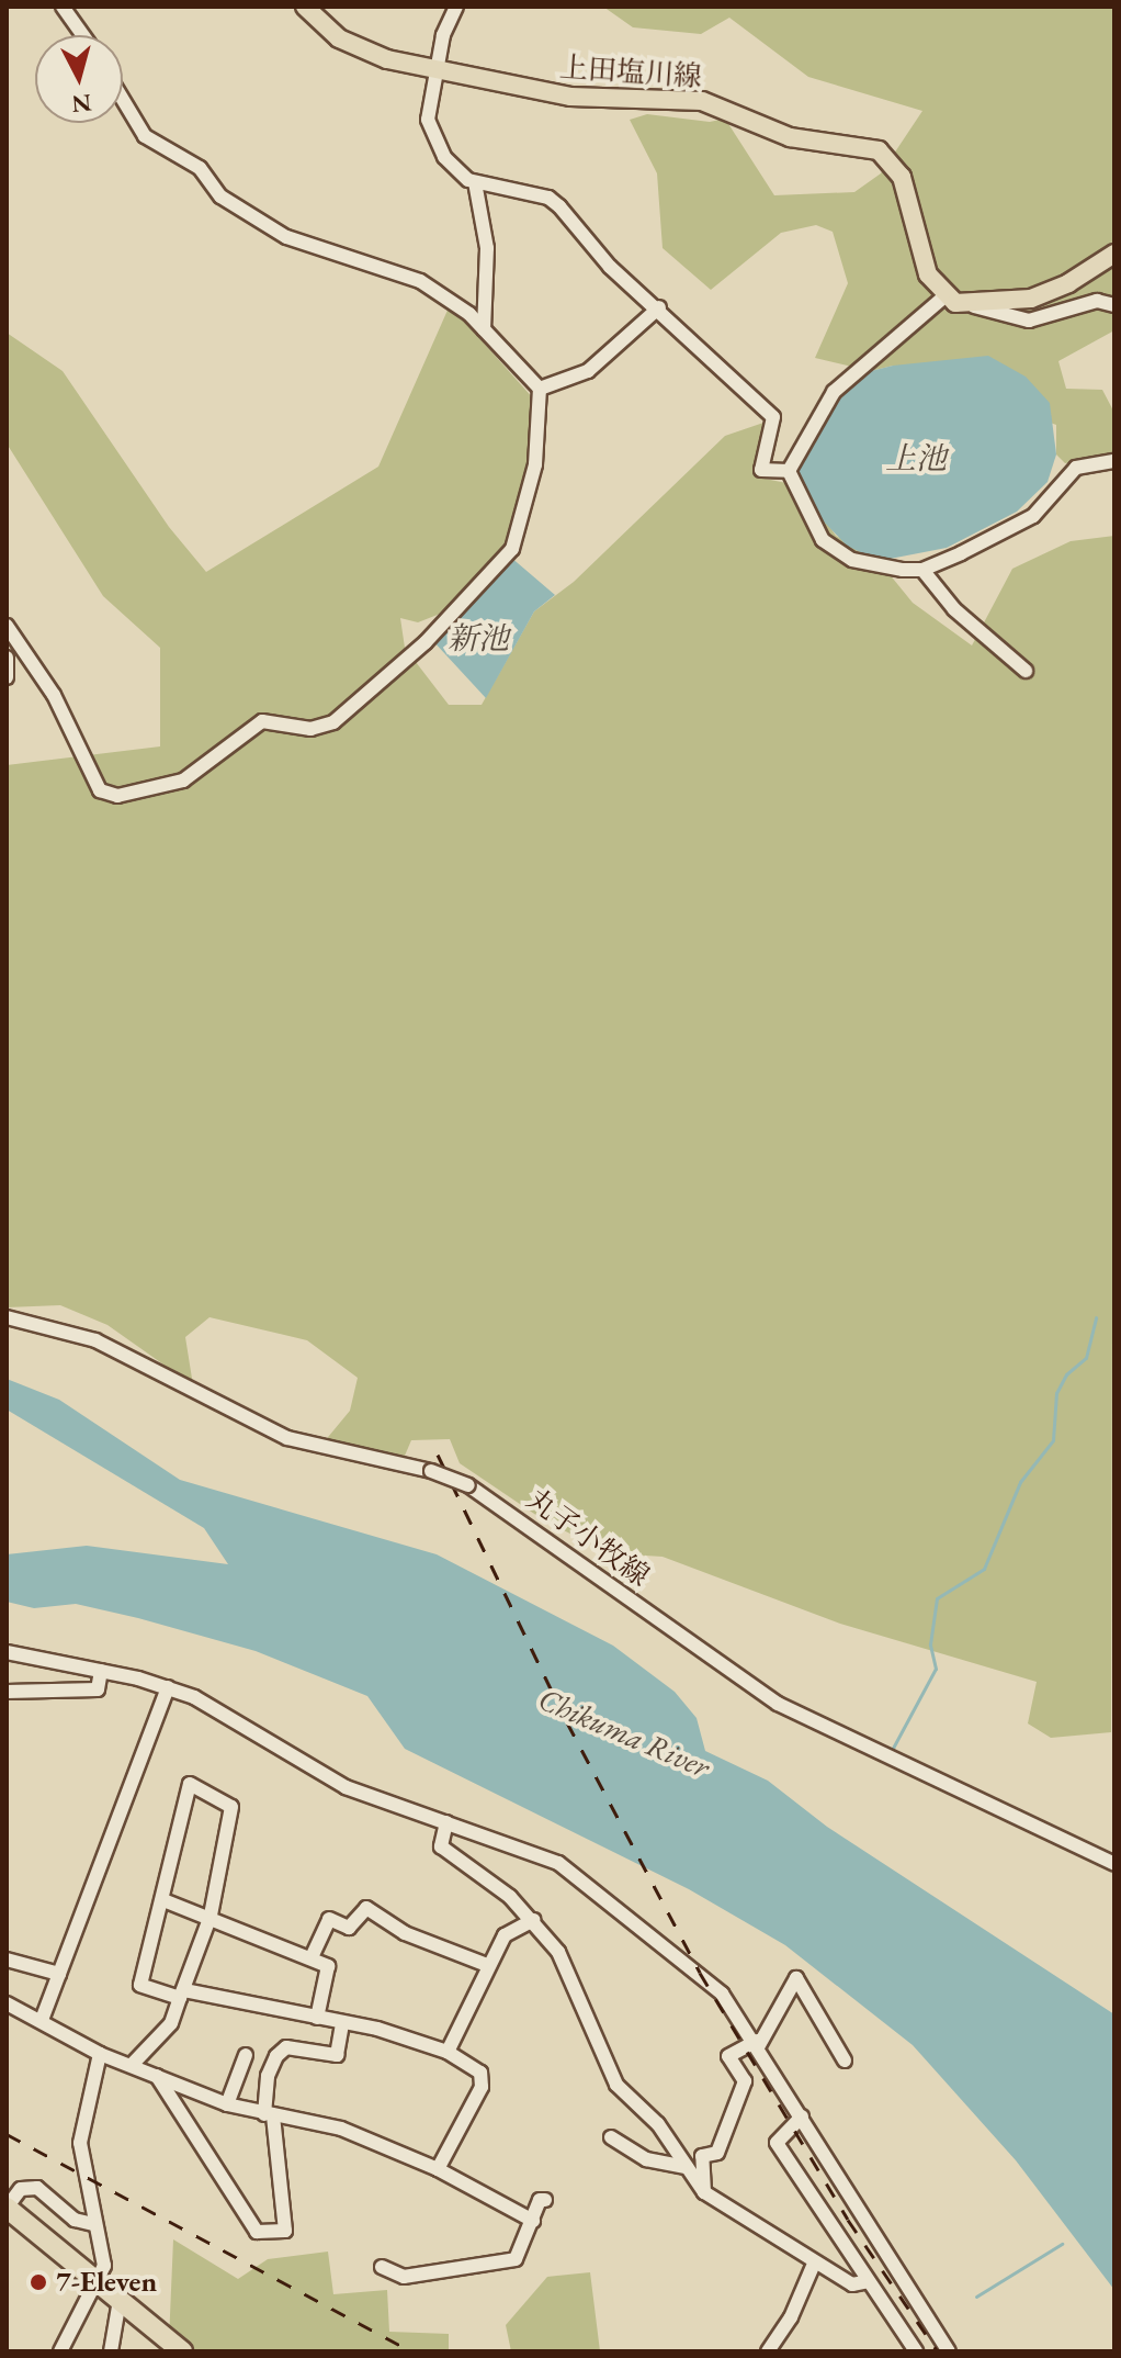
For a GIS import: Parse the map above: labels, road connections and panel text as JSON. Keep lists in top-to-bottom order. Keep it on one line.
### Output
{"streets":{"main road":["上田塩川線"],"street":["丸子小牧線"]},"water":["上池","新池","Chikuma River"],"places":["7-Eleven"],"north":"bottom"}
